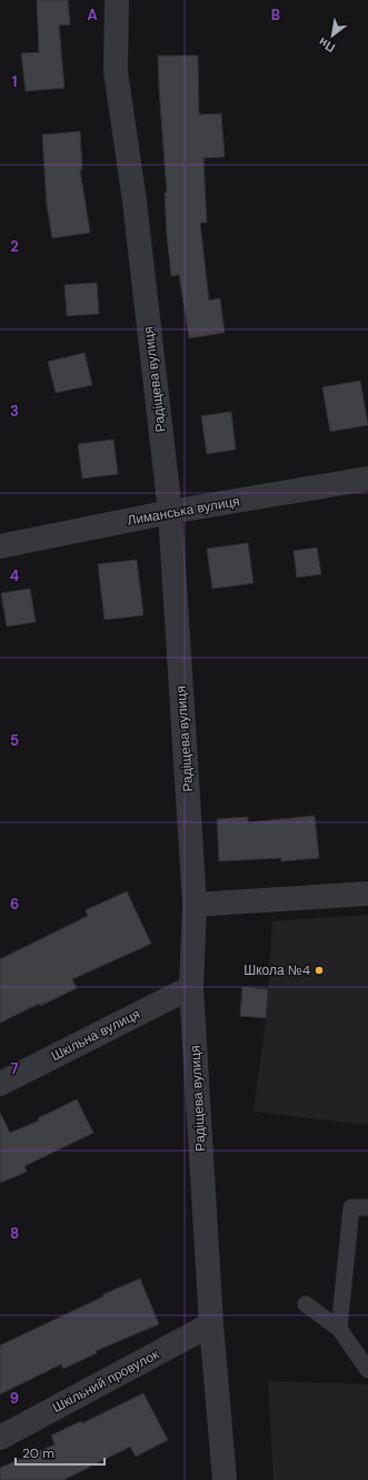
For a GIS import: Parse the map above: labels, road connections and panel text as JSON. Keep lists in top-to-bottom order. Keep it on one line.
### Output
{"streets":{"street":["Радіщева вулиця","Лиманська вулиця","Шкільна вулиця","Шкільний провулок"]},"crossings":[["Радіщева вулиця","Лиманська вулиця"],["Радіщева вулиця","Шкільна вулиця"],["Радіщева вулиця","Шкільний провулок"]],"places":["Школа №4"],"scale_bar":"20 m","north":"bottom left","grid":{"columns":["A","B"],"rows":["1","2","3","4","5","6","7","8","9"]}}
